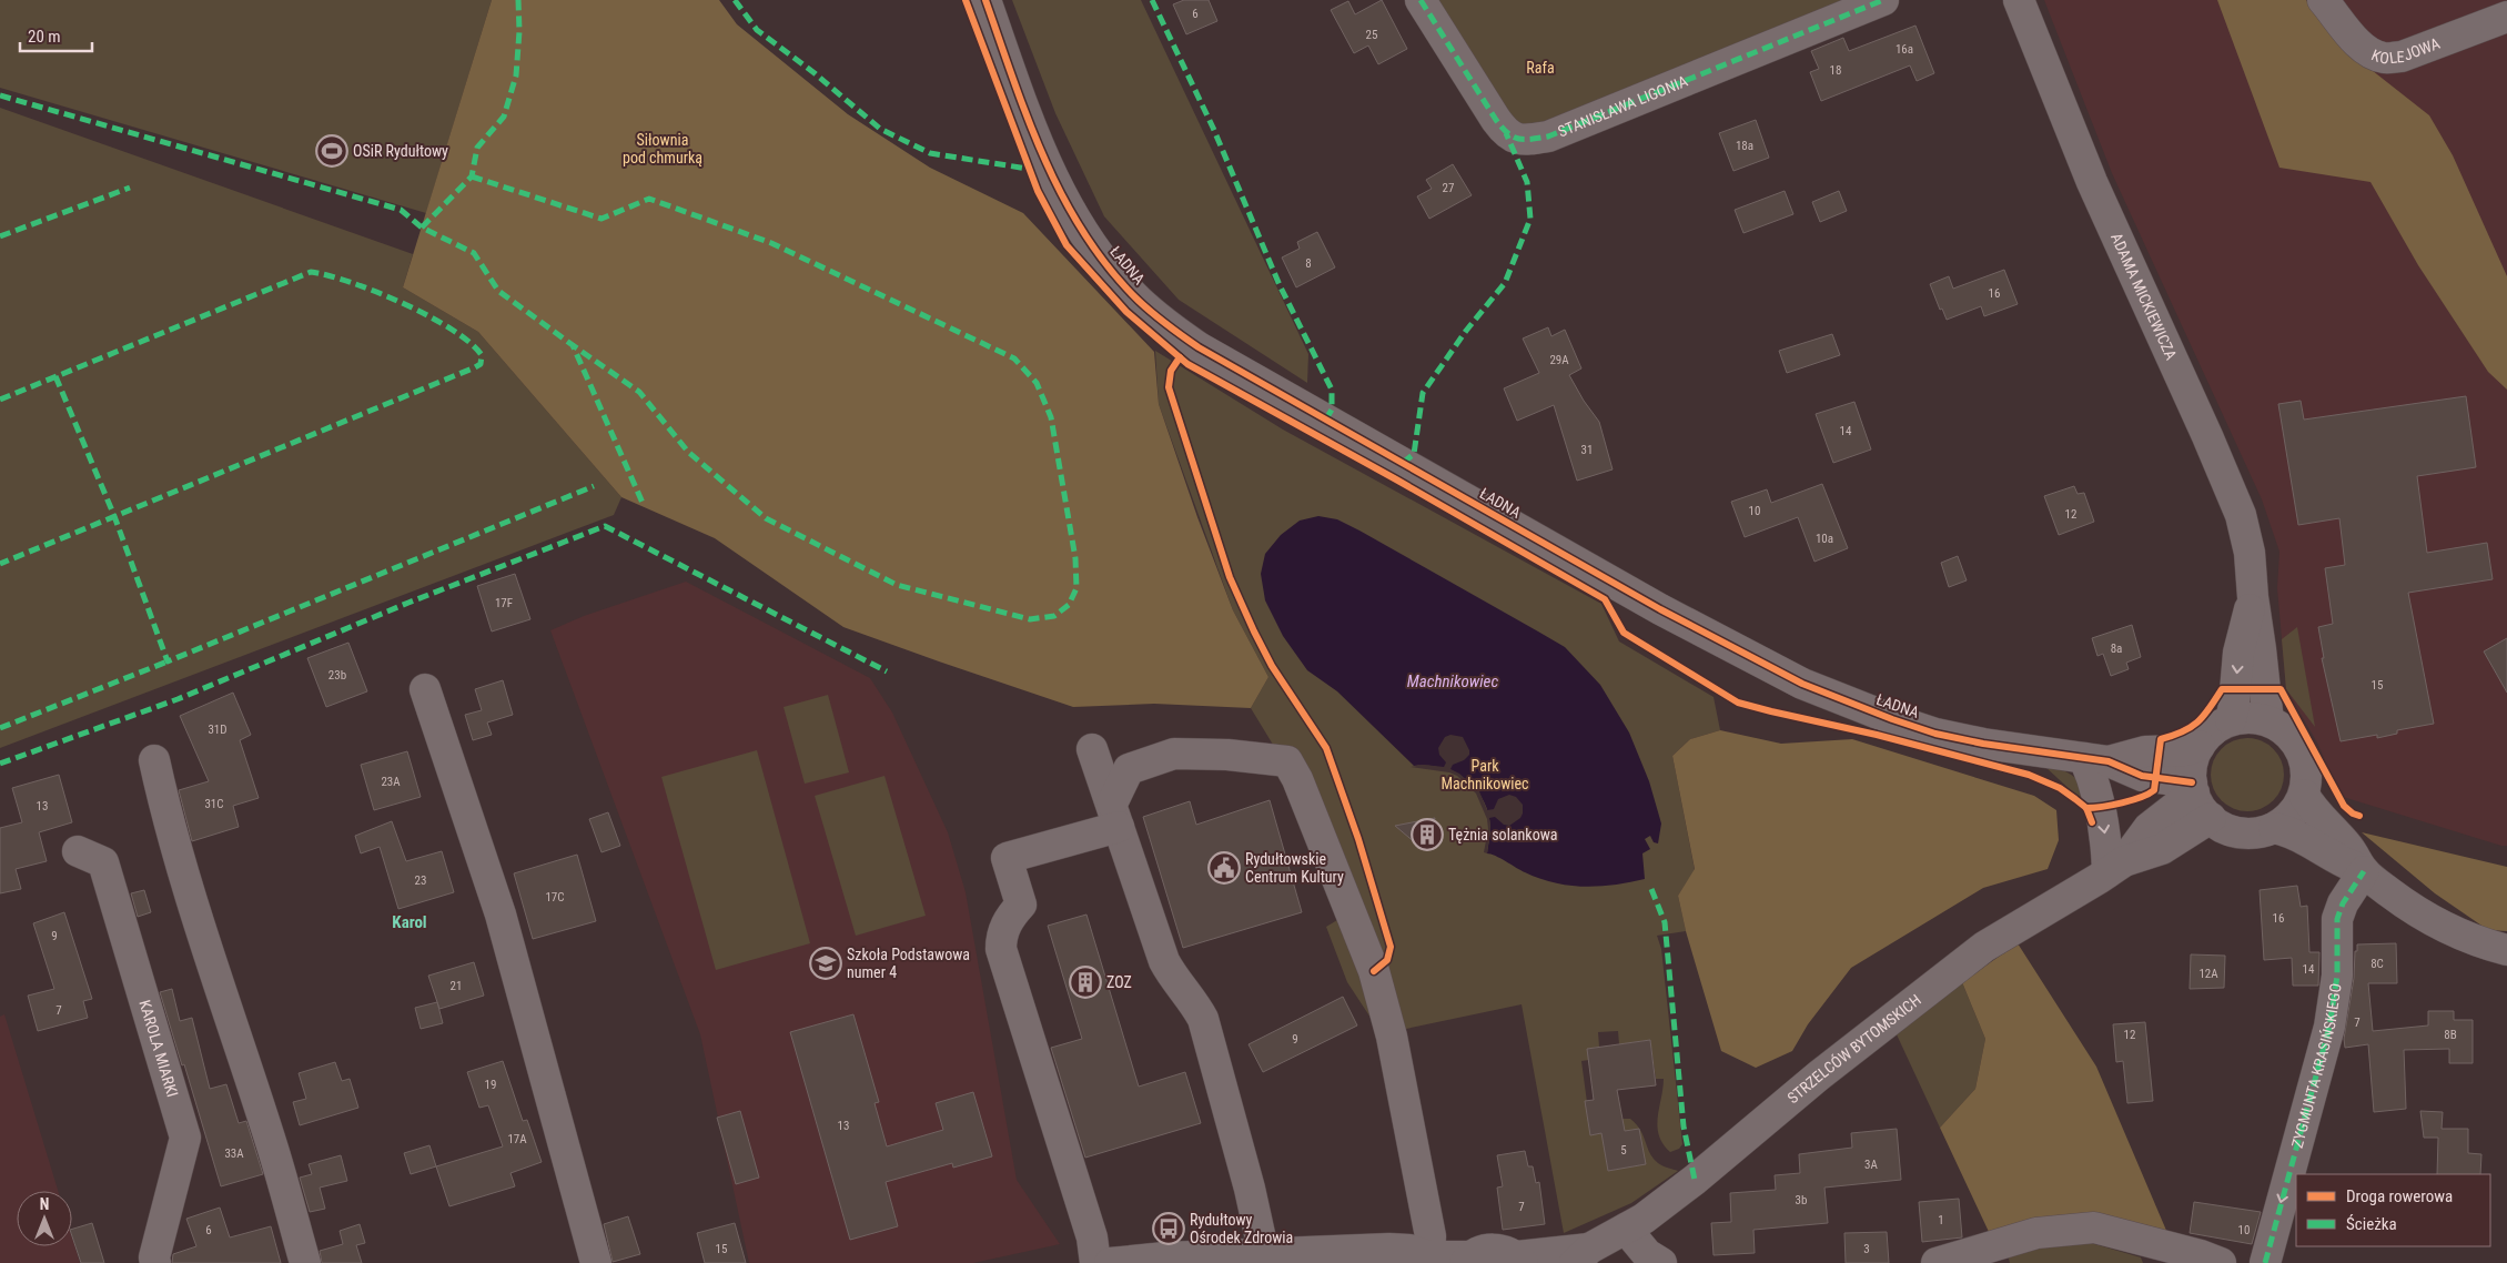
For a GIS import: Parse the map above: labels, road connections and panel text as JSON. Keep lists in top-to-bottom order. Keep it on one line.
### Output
{"streets":{"street":["KOLEJOWA","STANISŁAWA LIGONIA","ŁADNA","ADAMA MICKIEWICZA","KAROLA MIARKI","STRZELCÓW BYTOMSKICH","ZYGMUNTA KRASIŃSKIEGO"]},"crossings":[["ŁADNA","ADAMA MICKIEWICZA"],["ŁADNA","STRZELCÓW BYTOMSKICH"],["ADAMA MICKIEWICZA","STRZELCÓW BYTOMSKICH"]],"one_way":["ZYGMUNTA KRASIŃSKIEGO"],"districts":["Karol"],"water":["Machnikowiec"],"parks":["Rafa","Siłownia pod chmurką","Park Machnikowiec"],"places":{"sports":["OSiR Rydułtowy"],"building":["Tężnia solankowa","ZOZ"],"public building":["Rydułtowskie Centrum Kultury"],"school or university":["Szkoła Podstawowa numer 4"],"bus stop":["Rydułtowy Ośrodek Zdrowia"]},"house_numbers":["6","25","16a","18","18a","27","8","16","29A","14","31","10","12","10a","17F","8a","23b","15","31D","23A","31C","13","23","17C","16","9","8C","14","12A","21","7","7","12","8B","9","19","13","17A","5","33A","3A","3b","7","1","6","10","15","3"],"legend":["Droga rowerowa","Ścieżka"],"scale_bar":"20 m","north":"top"}
